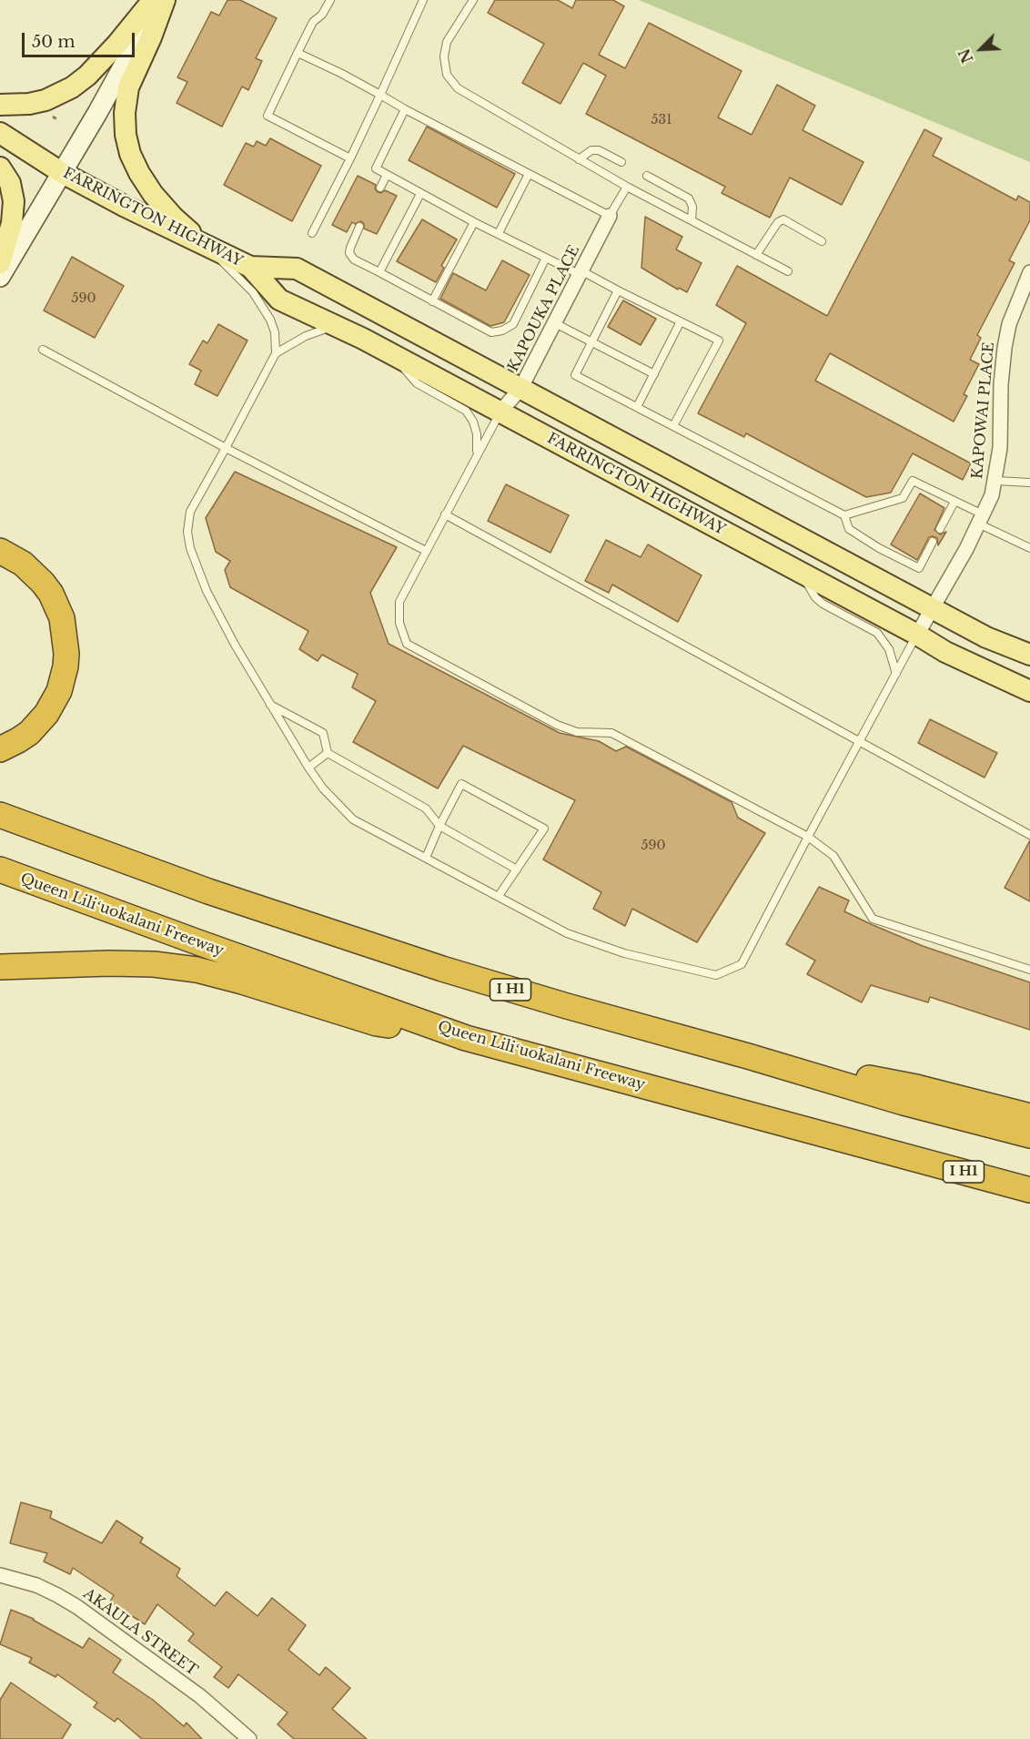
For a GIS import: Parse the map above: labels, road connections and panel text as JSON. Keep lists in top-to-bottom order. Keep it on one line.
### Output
{"streets":{"highway":["Queen Liliʻuokalani Freeway","I H1"],"main road":["FARRINGTON HIGHWAY"],"street":["KAPOUKA PLACE","KAPOWAI PLACE","AKAULA STREET"]},"crossings":[["FARRINGTON HIGHWAY","KAPOUKA PLACE"],["FARRINGTON HIGHWAY","KAPOWAI PLACE"]],"house_numbers":["531","590","590"],"scale_bar":"50 m","north":"bottom left"}
